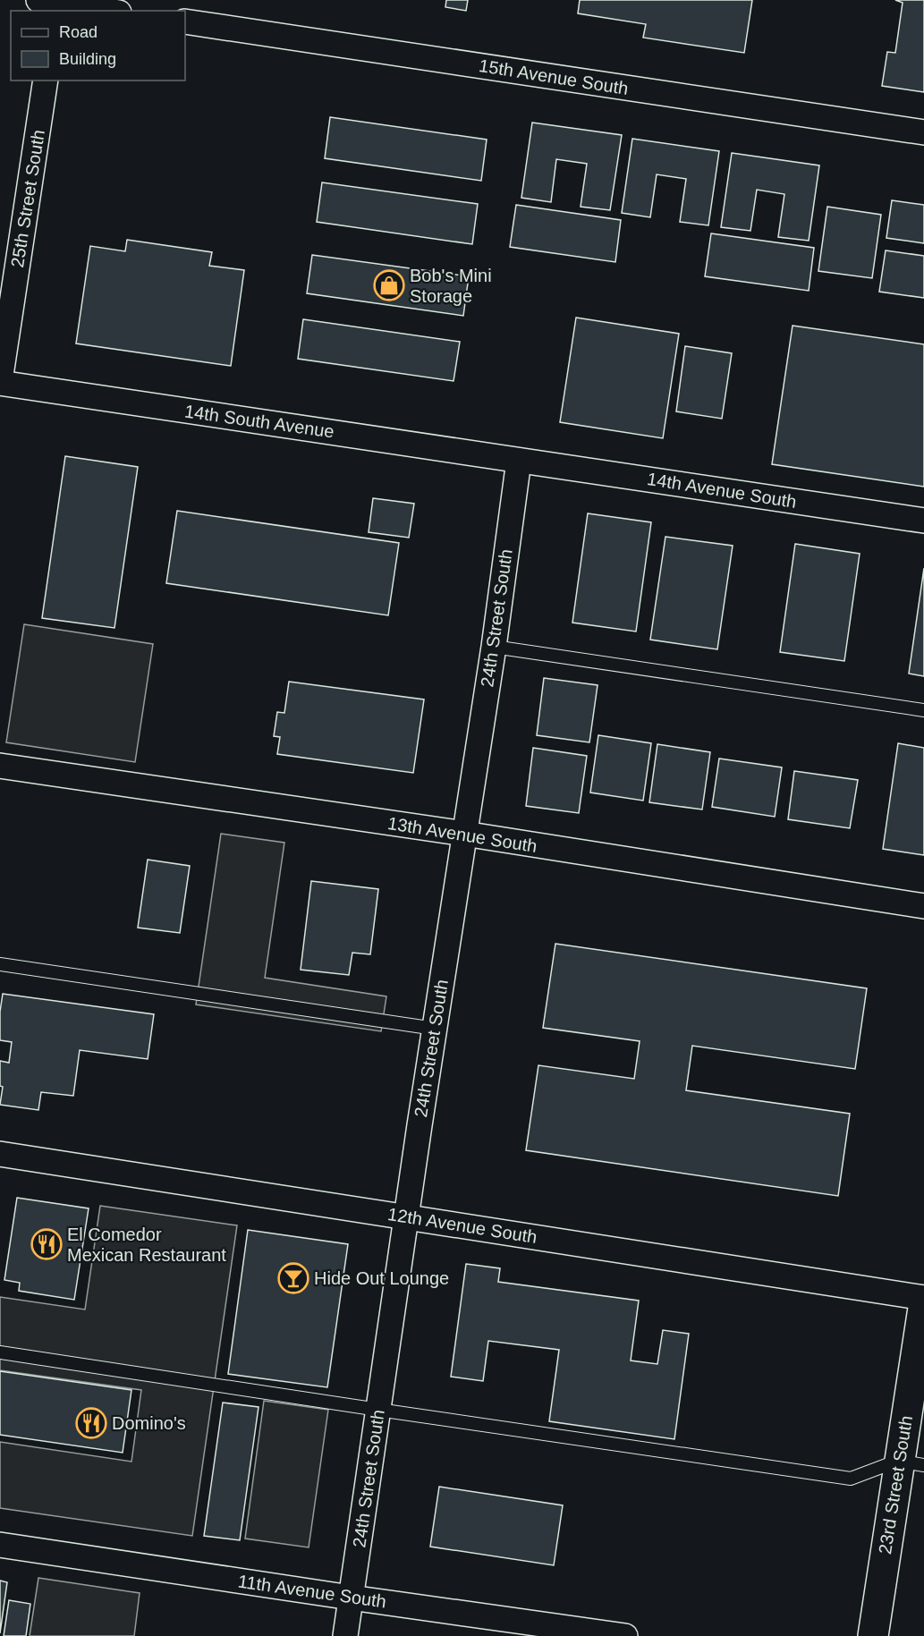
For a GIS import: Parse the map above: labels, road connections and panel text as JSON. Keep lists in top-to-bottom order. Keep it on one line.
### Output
{"streets":{"street":["15th Avenue South","25th Street South","14th South Avenue","14th Avenue South","24th Street South","13th Avenue South","12th Avenue South","23rd Street South","11th Avenue South"]},"crossings":[["25th Street South","14th South Avenue"],["14th South Avenue","14th Avenue South"],["14th South Avenue","24th Street South"],["14th Avenue South","24th Street South"],["24th Street South","13th Avenue South"],["24th Street South","12th Avenue South"],["24th Street South","11th Avenue South"]],"places":{"shop":["Bob's Mini Storage"],"restaurant":["El Comedor Mexican Restaurant","Domino's"],"bar":["Hide Out Lounge"]},"legend":["Road","Building"]}
